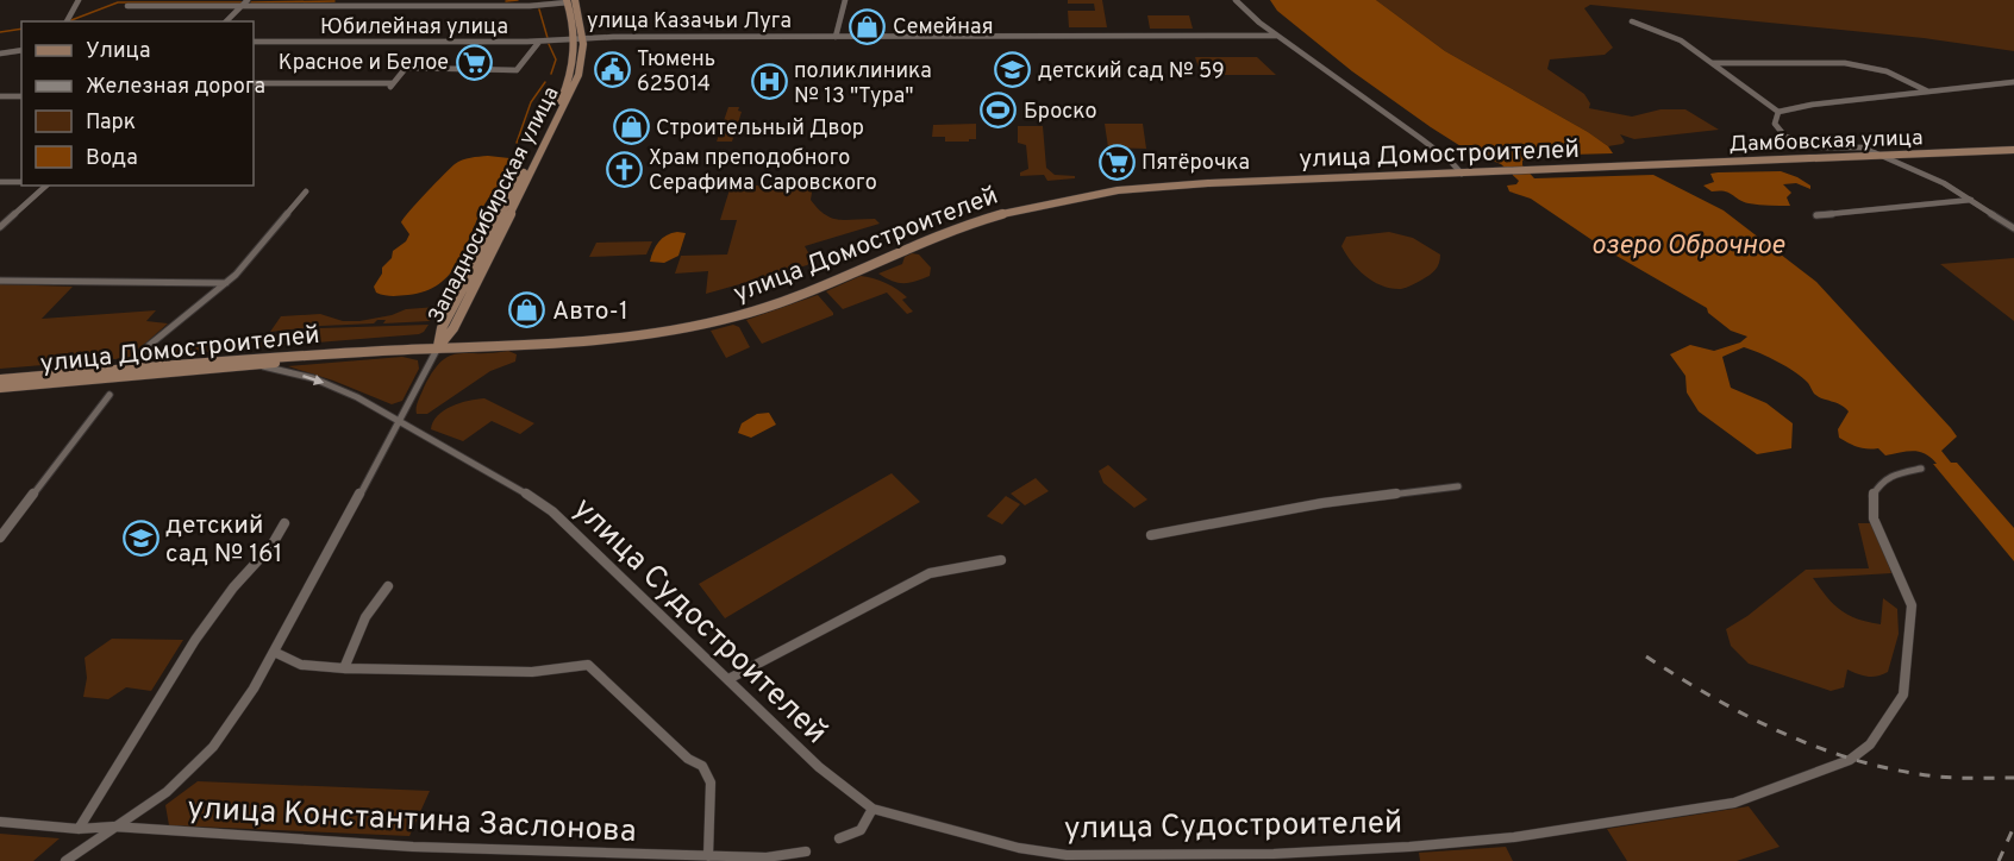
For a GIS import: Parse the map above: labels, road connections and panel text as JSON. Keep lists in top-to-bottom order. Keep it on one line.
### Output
{"streets":{"main road":["Дамбовская улица","улица Домостроителей","Западносибирская улица"],"street":["улица Казачьи Луга","Юбилейная улица","улица Судостроителей","улица Константина Заслонова"]},"crossings":[["улица Казачьи Луга","Юбилейная улица"],["улица Казачьи Луга","Западносибирская улица"],["Юбилейная улица","Западносибирская улица"],["Дамбовская улица","улица Домостроителей"],["улица Домостроителей","Западносибирская улица"],["улица Домостроителей","улица Судостроителей"]],"water":["озеро Оброчное"],"places":{"shop":["Семейная","Строительный Двор","Авто-1"],"supermarket":["Красное и Белое","Пятёрочка"],"public building":["Тюмень 625014"],"school or university":["детский сад № 59","детский сад № 161"],"hospital":["поликлиника № 13 \"Тура\""],"sports":["Броско"],"church":["Храм преподобного Серафима Саровского"]},"legend":["Улица","Железная дорога","Парк","Вода"]}
